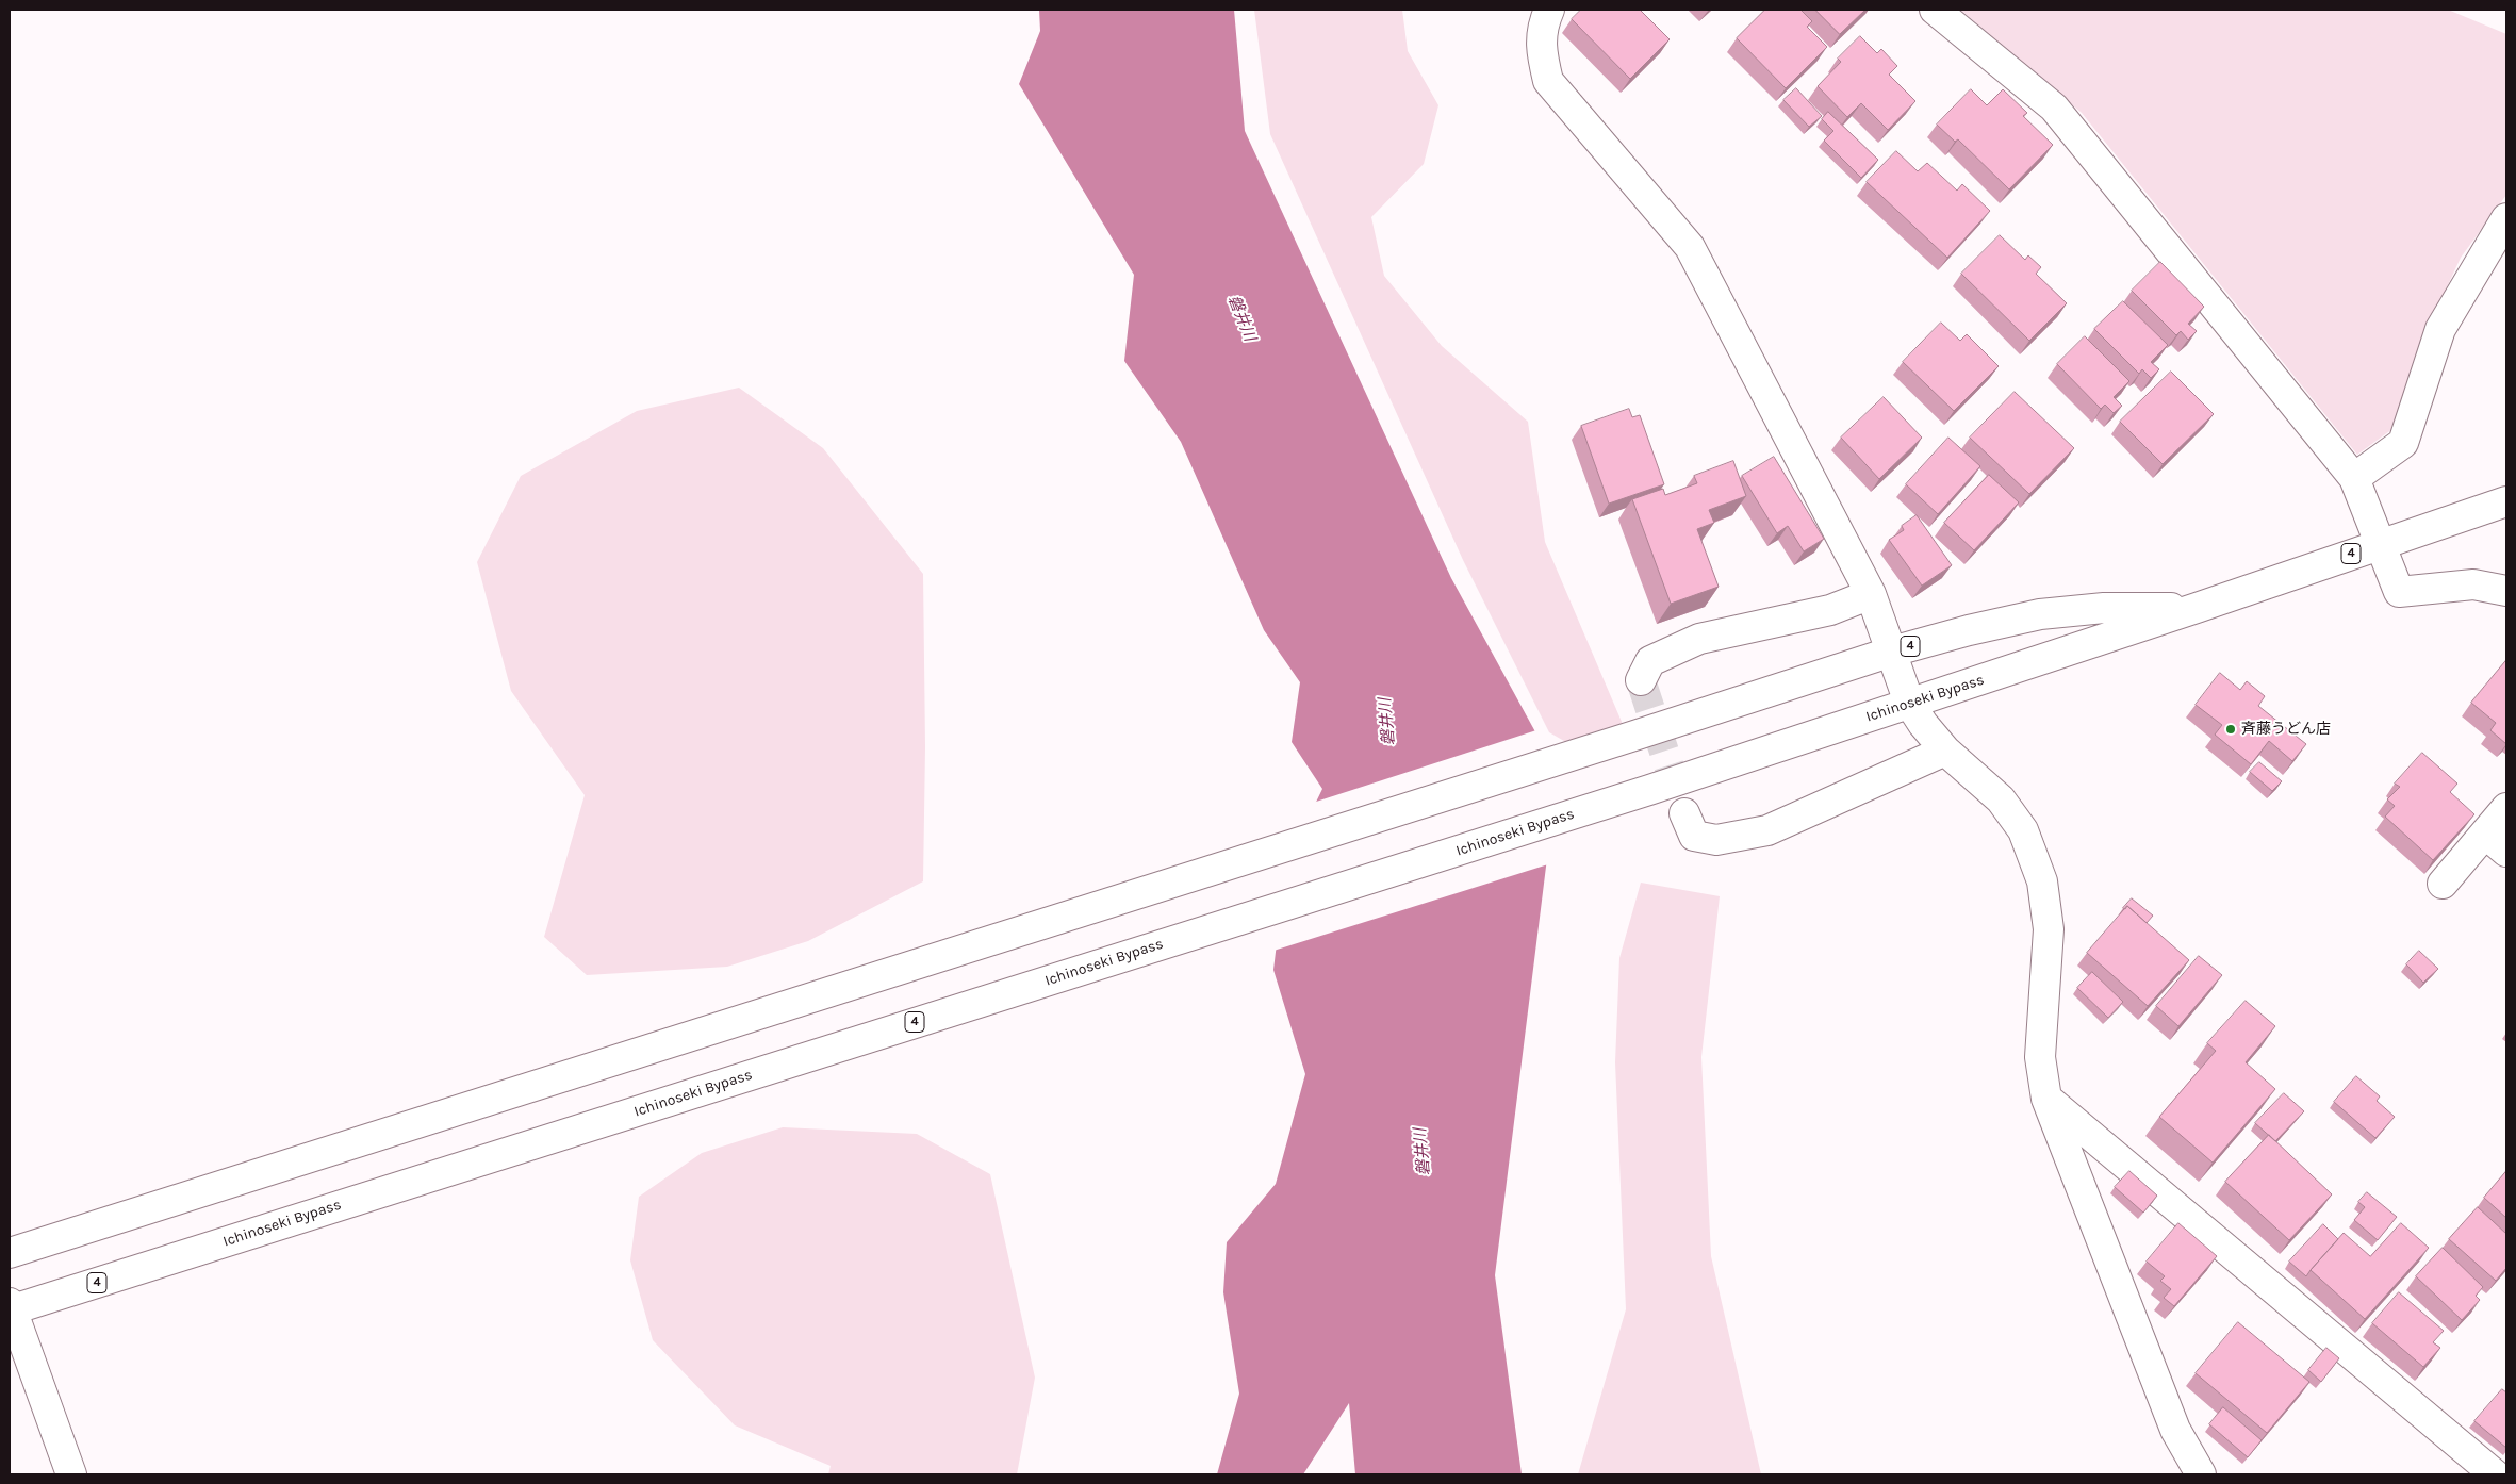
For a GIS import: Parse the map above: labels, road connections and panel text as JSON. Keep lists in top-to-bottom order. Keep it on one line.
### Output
{"streets":{"main road":["4","Ichinoseki Bypass"]},"water":["磐井川"],"places":["斉藤うどん店"]}
